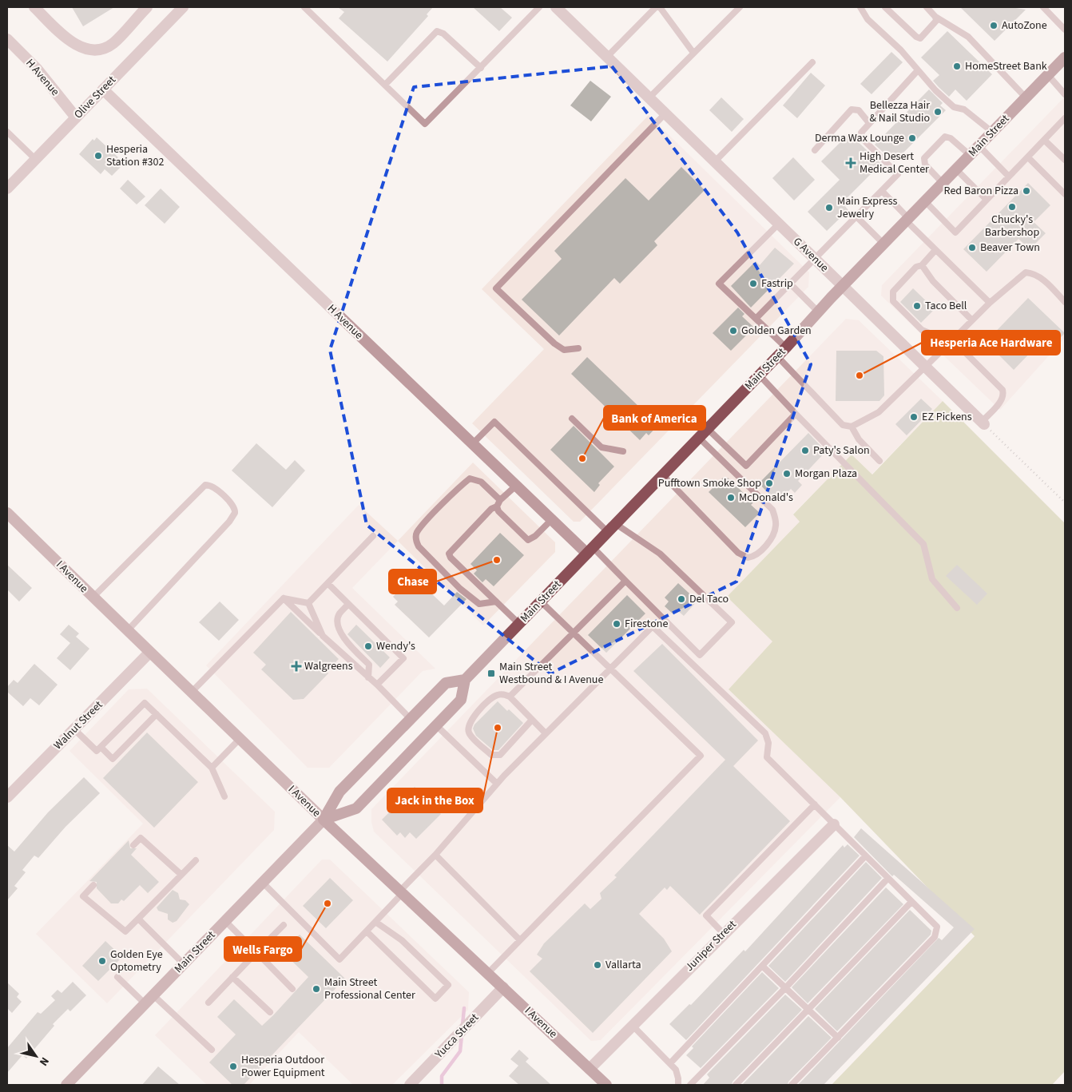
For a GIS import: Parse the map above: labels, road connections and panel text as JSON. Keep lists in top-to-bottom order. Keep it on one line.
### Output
{"streets":{"main road":["Main Street","I Avenue"],"street":["H Avenue","Olive Street","G Avenue","Walnut Street","Juniper Street","Yucca Street"]},"crossings":[["H Avenue","Olive Street"],["H Avenue","Main Street"],["Main Street","G Avenue"],["Main Street","I Avenue"],["I Avenue","Walnut Street"],["I Avenue","Juniper Street"],["I Avenue","Yucca Street"]],"places":{"other":["AutoZone","HomeStreet Bank","Bellezza Hair & Nail Studio","Derma Wax Lounge","Hesperia Station #302","Red Baron Pizza","Chucky's Barbershop","Main Express Jewelry","Beaver Town","Fastrip","Taco Bell","Golden Garden","Hesperia Ace Hardware","EZ Pickens","Paty's Salon","Bank of America","Morgan Plaza","Pufftown Smoke Shop","McDonald's","Chase","Del Taco","Firestone","Wendy's","Jack in the Box","Wells Fargo","Golden Eye Optometry","Vallarta","Main Street Professional Center","Hesperia Outdoor Power Equipment"],"health":["High Desert Medical Center","Walgreens"],"transit":["Main Street Westbound & I Avenue"]},"north":"bottom right"}
